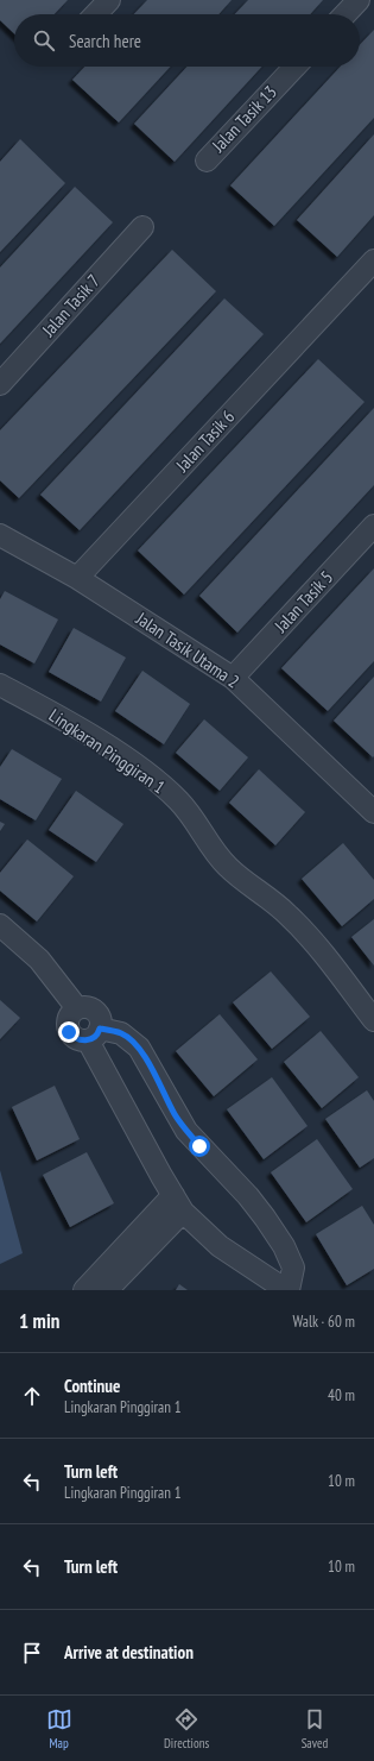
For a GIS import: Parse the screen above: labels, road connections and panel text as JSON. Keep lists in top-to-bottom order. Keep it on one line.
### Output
{"streets":{"street":["Jalan Tasik 13","Jalan Tasik 7","Jalan Tasik 6","Jalan Tasik 5","Jalan Tasik Utama 2","Lingkaran Pinggiran 1"]},"crossings":[["Jalan Tasik 6","Jalan Tasik Utama 2"],["Jalan Tasik 5","Jalan Tasik Utama 2"]],"page":{"search":"Search here","heading":["1 min","Walk · 60 m"],"list":[["Continue","Lingkaran Pinggiran 1","40 m"],["Turn left","Lingkaran Pinggiran 1","10 m"],["Turn left","10 m"],"Arrive at destination"],"nav":["Map","Directions","Saved"]}}
